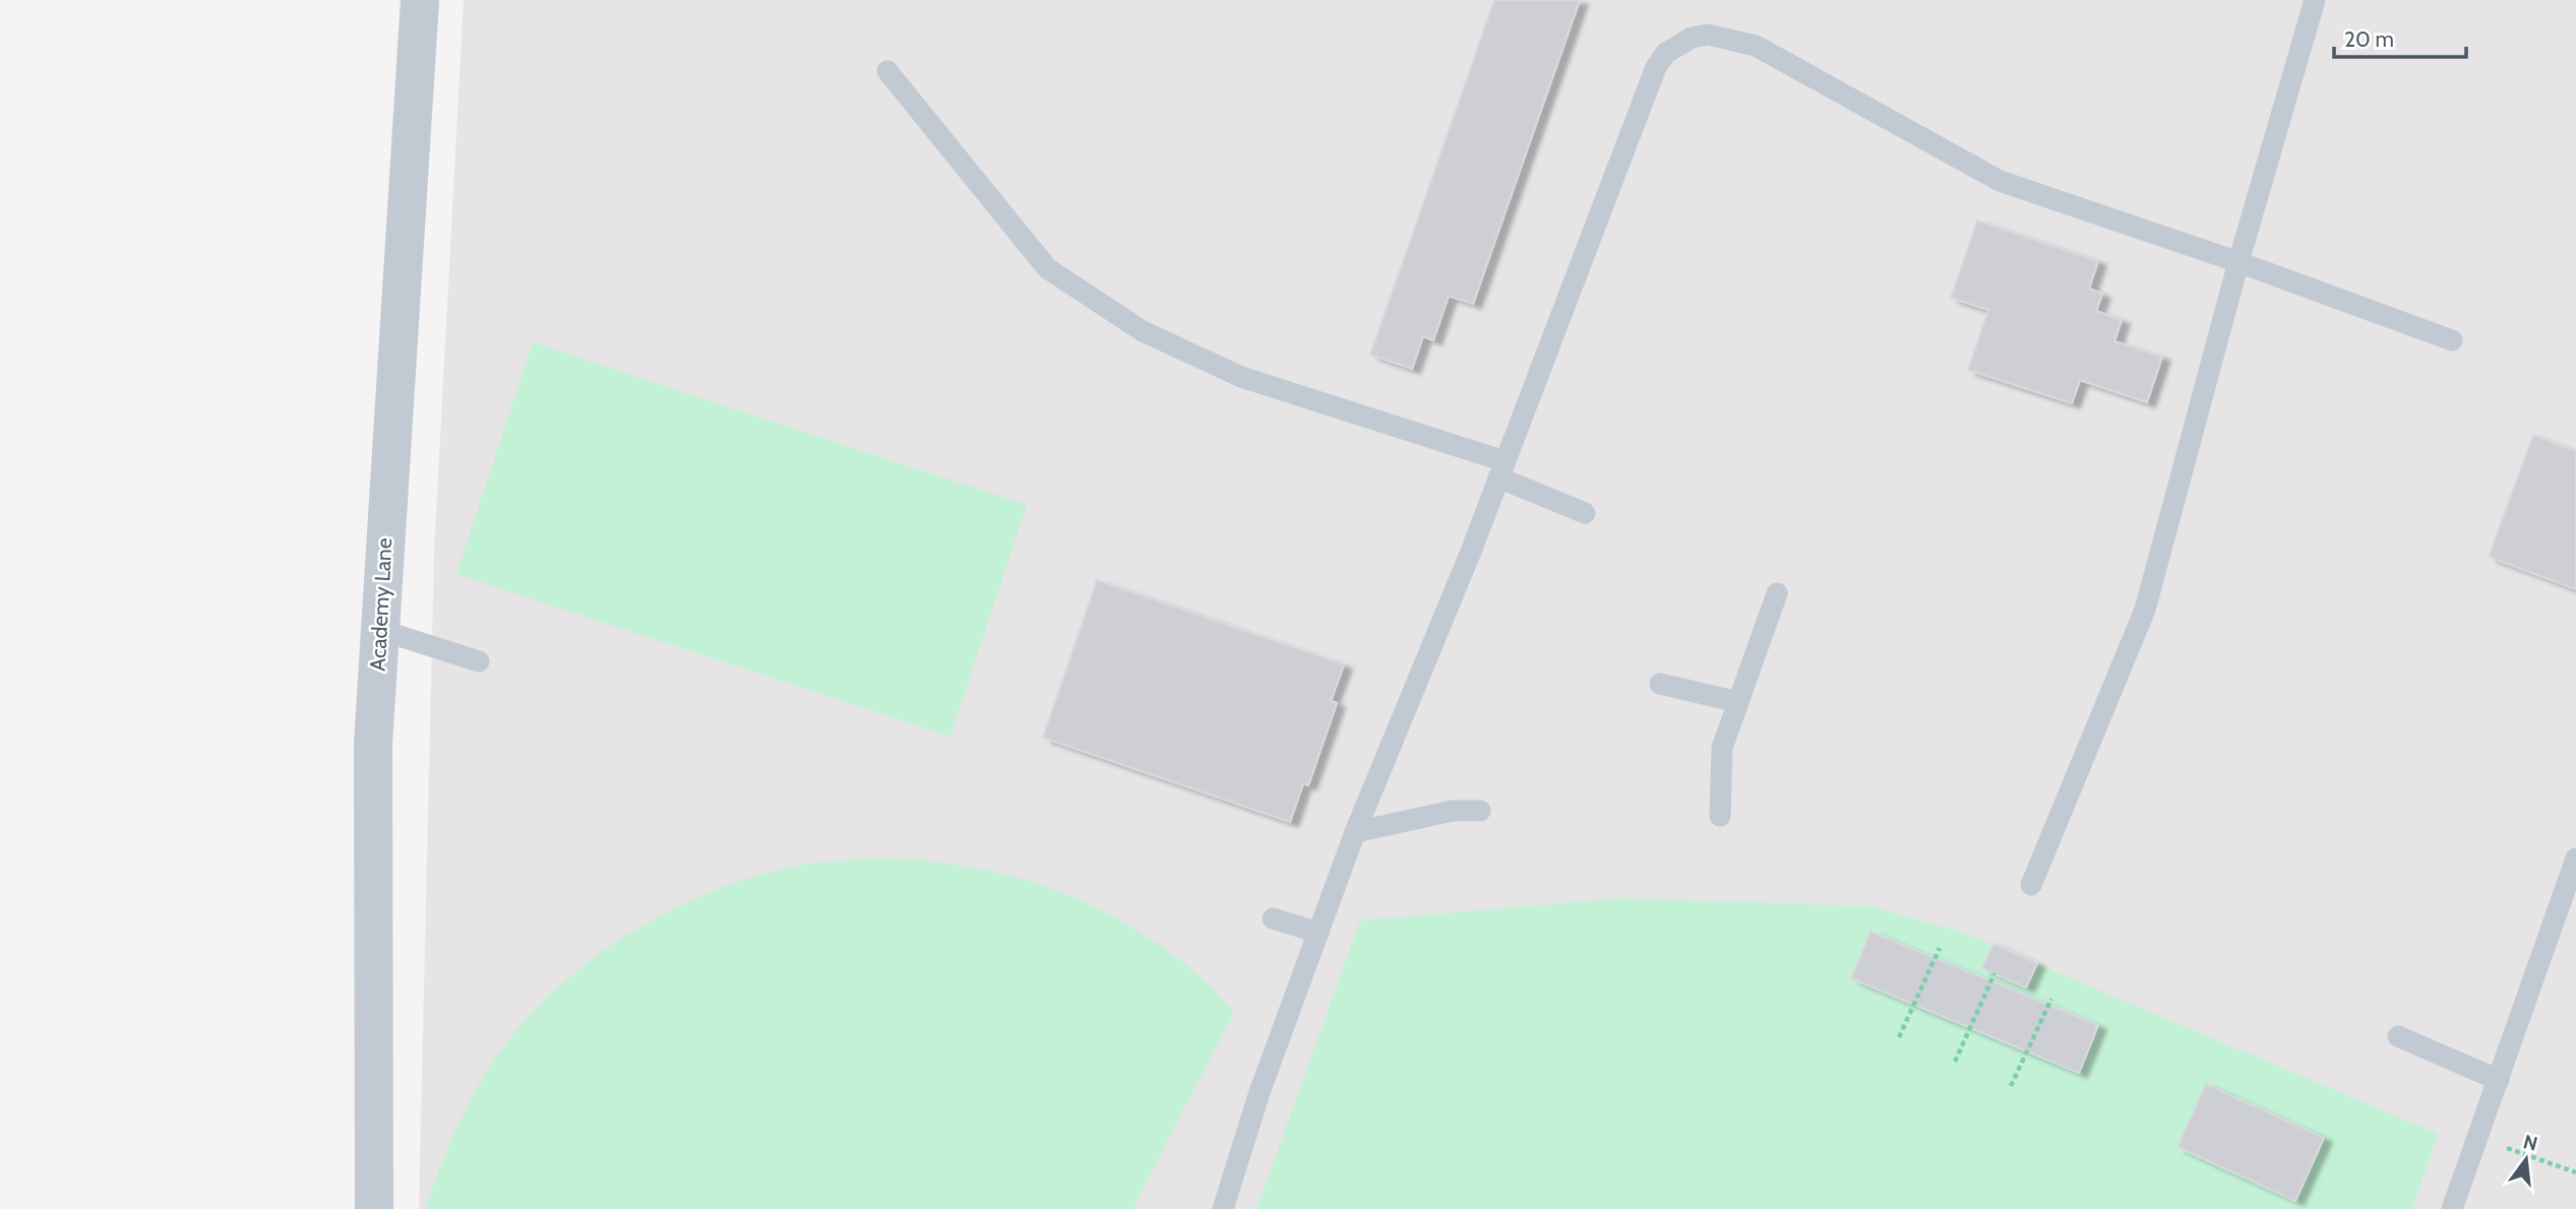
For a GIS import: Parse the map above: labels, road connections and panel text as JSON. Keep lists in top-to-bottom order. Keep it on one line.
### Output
{"streets":{"street":["Academy Lane"]},"scale_bar":"20 m","north":"top"}
